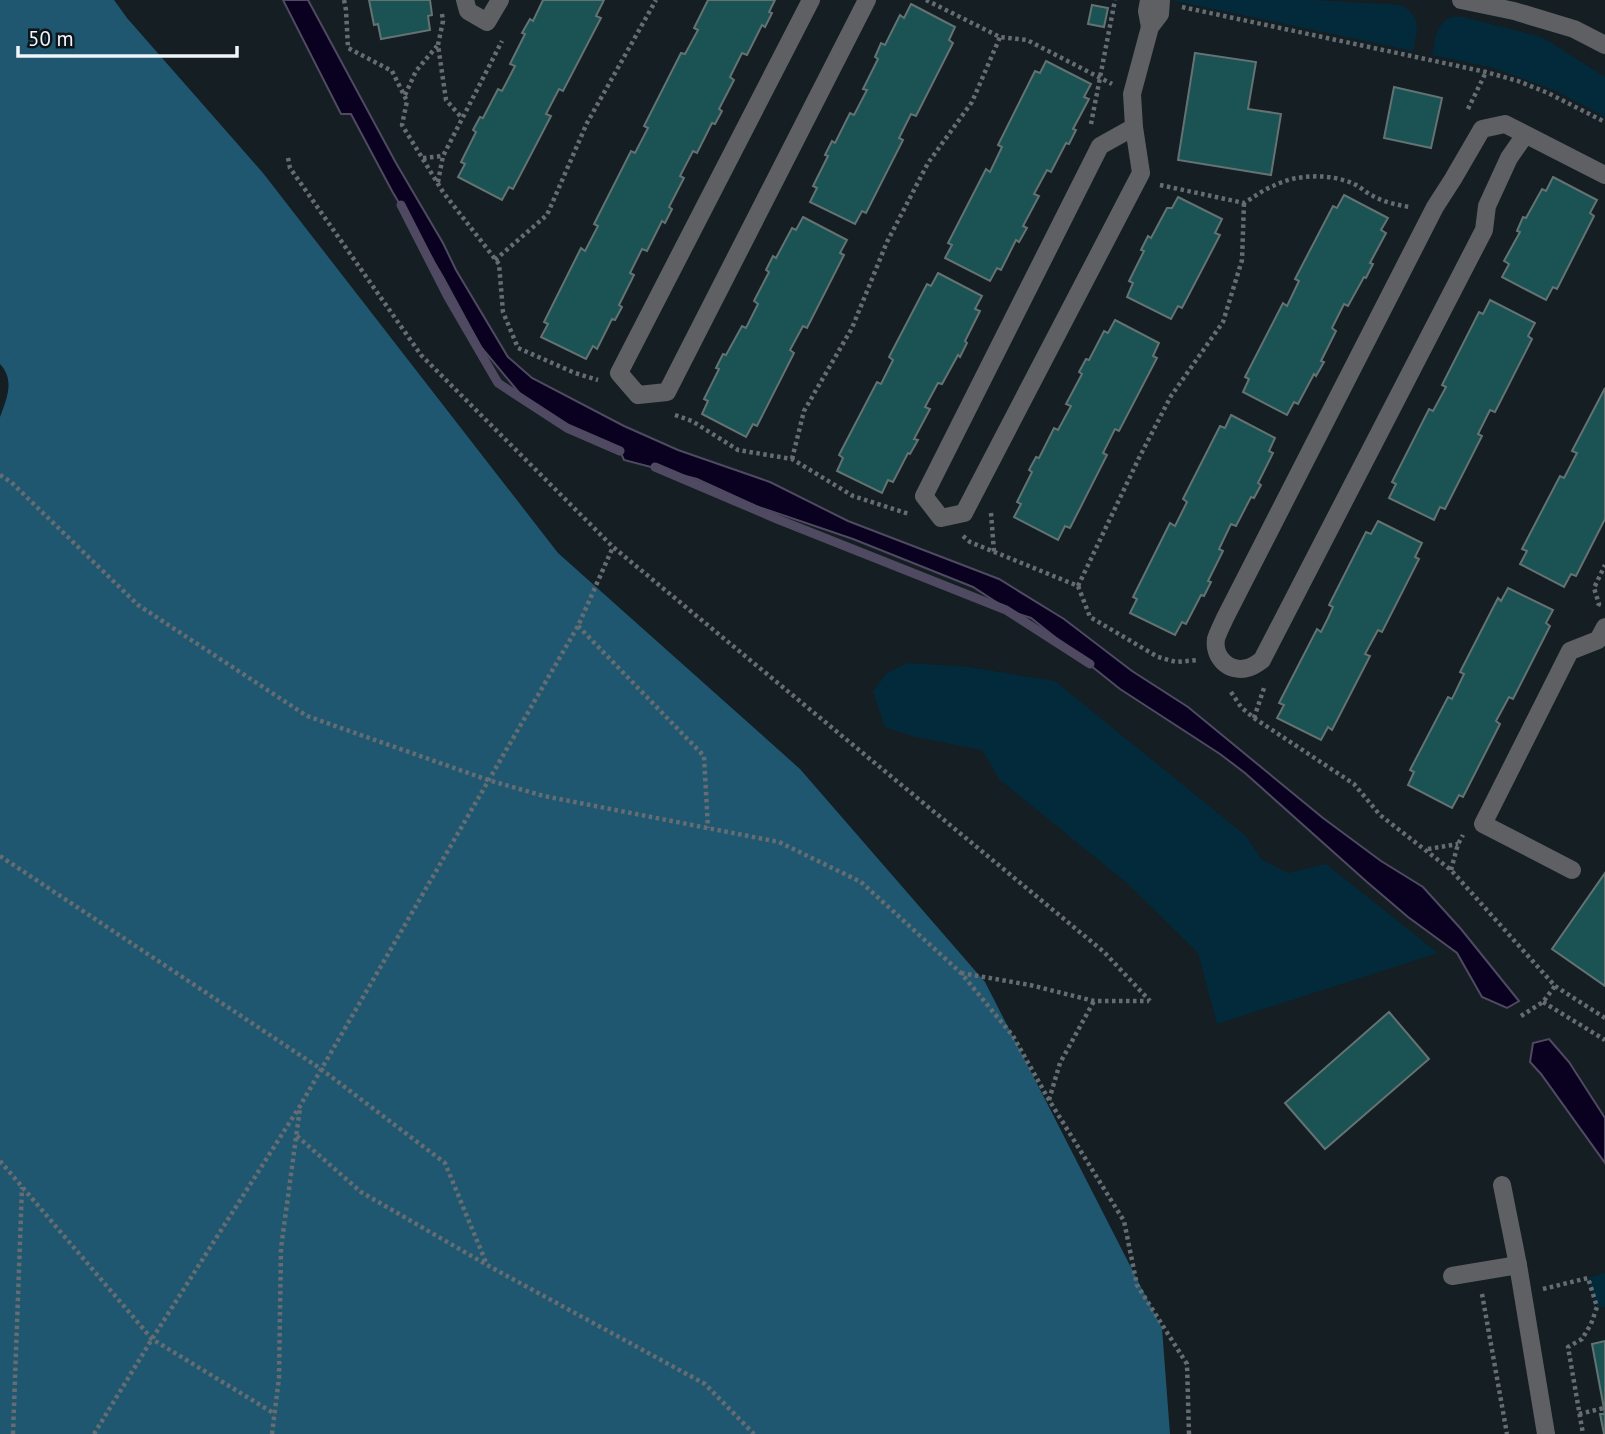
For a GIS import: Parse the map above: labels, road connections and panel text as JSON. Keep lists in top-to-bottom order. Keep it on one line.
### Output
{"scale_bar":"50 m"}
